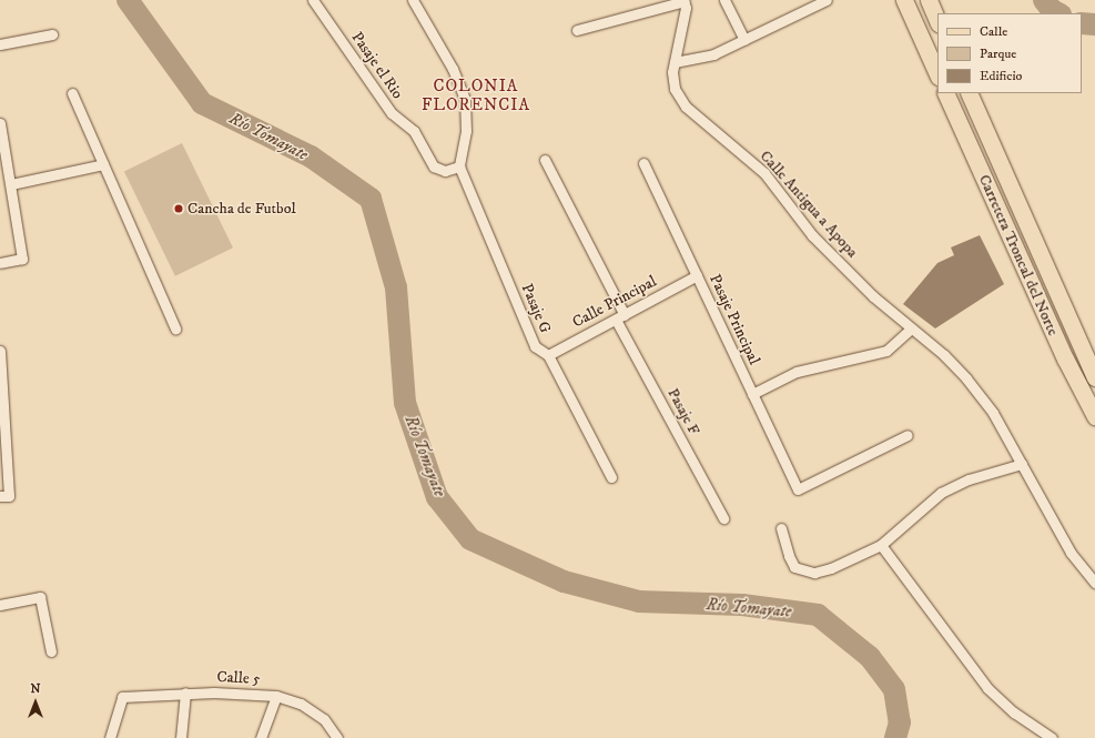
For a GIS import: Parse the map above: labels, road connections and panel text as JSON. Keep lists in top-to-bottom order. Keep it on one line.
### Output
{"streets":{"main road":["Carretera Troncal del Norte"],"street":["Pasaje el Rio","Calle Antigua a Apopa","Calle Principal","Pasaje G","Pasaje Principal","Pasaje F","Calle 5"]},"crossings":[["Pasaje el Rio","Pasaje G"],["Calle Principal","Pasaje G"],["Calle Principal","Pasaje Principal"],["Calle Principal","Pasaje F"]],"districts":["COLONIA FLORENCIA"],"water":["Río Tomayate"],"places":["Cancha de Futbol"],"legend":["Calle","Parque","Edificio"],"north":"top"}
